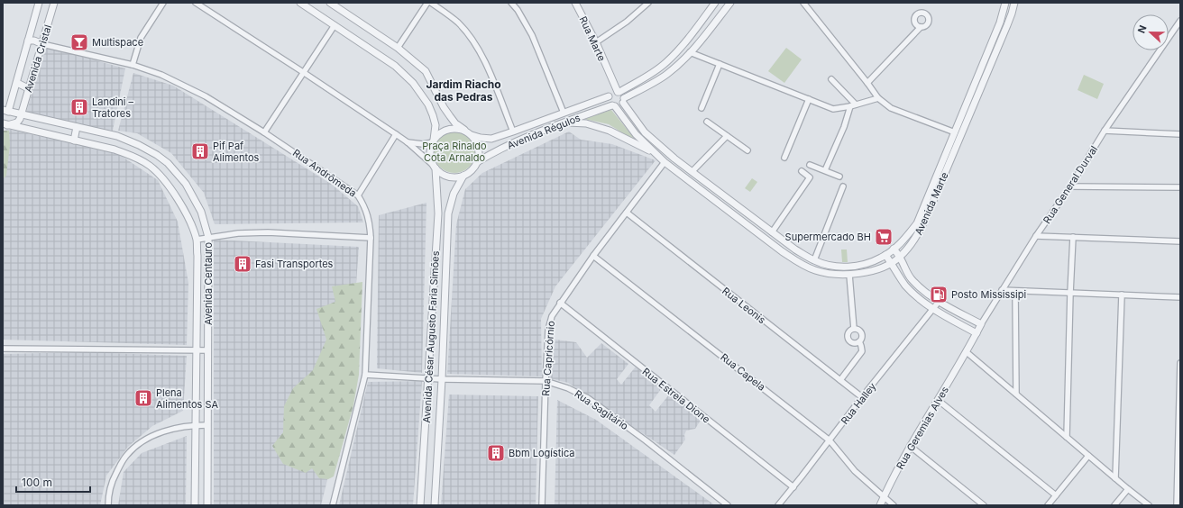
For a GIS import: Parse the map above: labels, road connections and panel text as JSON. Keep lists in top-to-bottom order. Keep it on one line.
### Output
{"streets":{"street":["Rua Marte","Avenida Cristal","Avenida Régulos","Rua Andrômeda","Rua General Durval","Avenida Marte","Avenida Centauro","Rua Leonis","Avenida César Augusto Faria Simões","Rua Capricórnio","Rua Capela","Rua Estrela Dione","Rua Halley","Rua Sagitário","Rua Geremias Alves"]},"crossings":[["Rua Marte","Avenida Régulos"],["Rua Marte","Avenida Marte"],["Avenida Cristal","Rua Andrômeda"],["Avenida Cristal","Avenida Centauro"],["Avenida Régulos","Avenida Marte"],["Avenida Régulos","Avenida César Augusto Faria Simões"],["Rua Andrômeda","Rua Sagitário"],["Rua General Durval","Rua Geremias Alves"],["Avenida Marte","Rua Capricórnio"],["Rua Leonis","Rua Capricórnio"],["Rua Leonis","Rua Halley"],["Avenida César Augusto Faria Simões","Rua Sagitário"],["Rua Capricórnio","Rua Capela"],["Rua Capricórnio","Rua Estrela Dione"],["Rua Capricórnio","Rua Sagitário"],["Rua Capela","Rua Halley"],["Rua Capela","Rua Geremias Alves"],["Rua Estrela Dione","Rua Halley"]],"districts":["Jardim Riacho das Pedras"],"parks":["Praça Rinaldo Cota Arnaldo"],"places":{"bar":["Multispace"],"building":["Landini – Tratores","Pif Paf Alimentos","Fasi Transportes","Plena Alimentos SA","Bbm Logística"],"supermarket":["Supermercado BH"],"fuel station":["Posto Mississipi"]},"scale_bar":"100 m","north":"left"}
